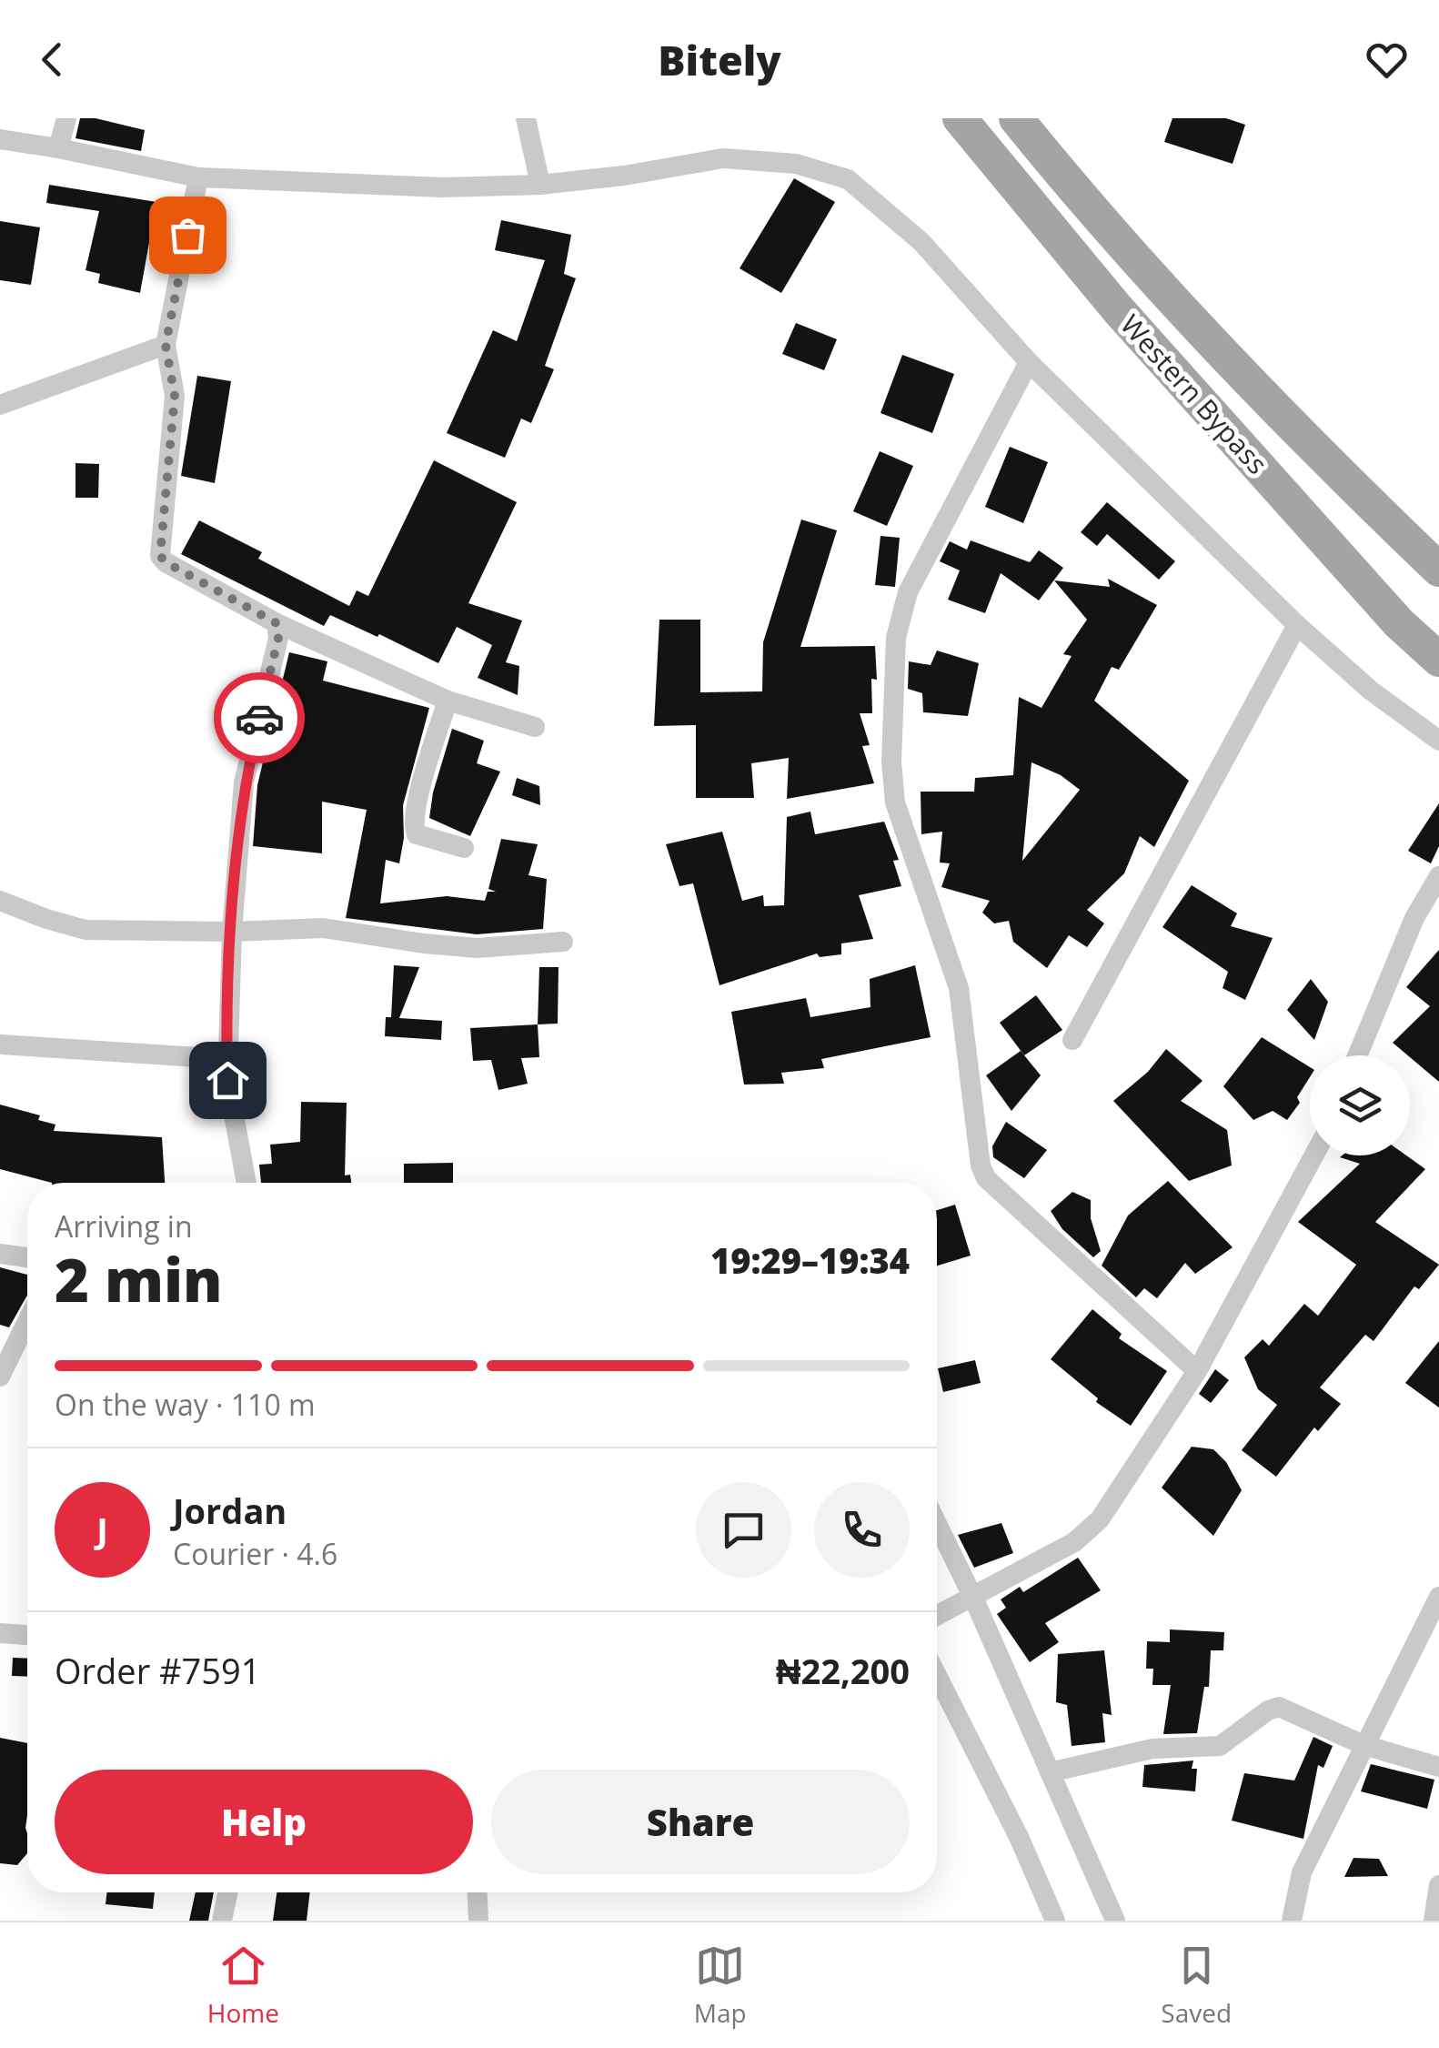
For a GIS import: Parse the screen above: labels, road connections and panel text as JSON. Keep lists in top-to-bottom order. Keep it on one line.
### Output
{"streets":{"main road":["Western Bypass"]},"page":{"header":"Bitely","heading":["2 min","Arriving in","19:29–19:34"],"panel":["Jordan","Courier · 4.6","Order #7591","₦22,200"],"bar":"On the way · 110 m","round":"J","buttons":["Help","Share"],"tabs":["Home","Map","Saved"]}}
